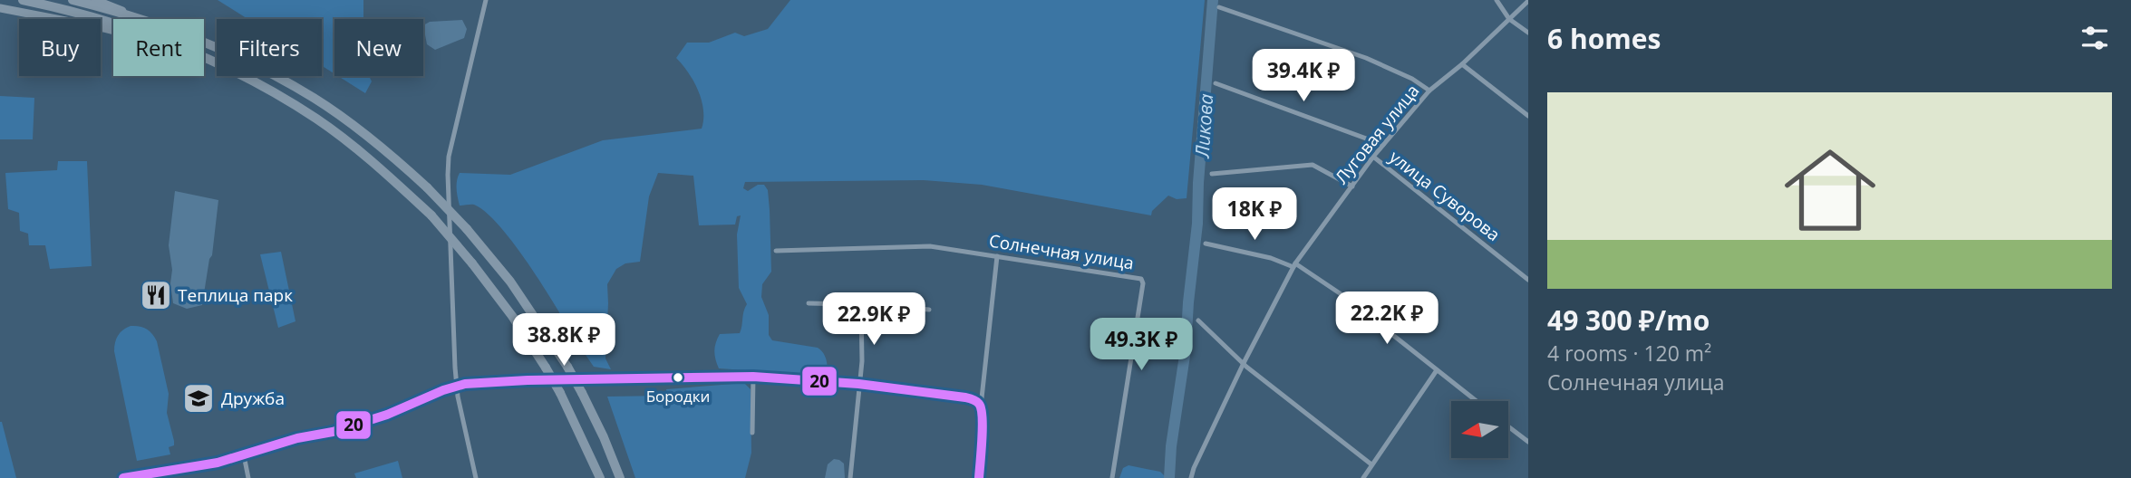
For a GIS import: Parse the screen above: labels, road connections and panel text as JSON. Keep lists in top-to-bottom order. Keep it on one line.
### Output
{"streets":{"street":["Луговая улица","улица Суворова","Солнечная улица"]},"crossings":[["Луговая улица","улица Суворова"]],"water":["Ликова"],"places":{"restaurant":["Теплица парк"],"other":["Бородки"],"school or university":["Дружба"]},"lines":["transit line 20"],"north":"left","page":{"heading":"6 homes","chip":["Buy","Rent","Filters","New"],"price":["39.4K ₽","18K ₽","22.2K ₽","22.9K ₽","38.8K ₽","49.3K ₽"],"list":[{"name":"49 300 ₽/mo","note":"4 rooms · 120 m² · Солнечная улица"}]}}
